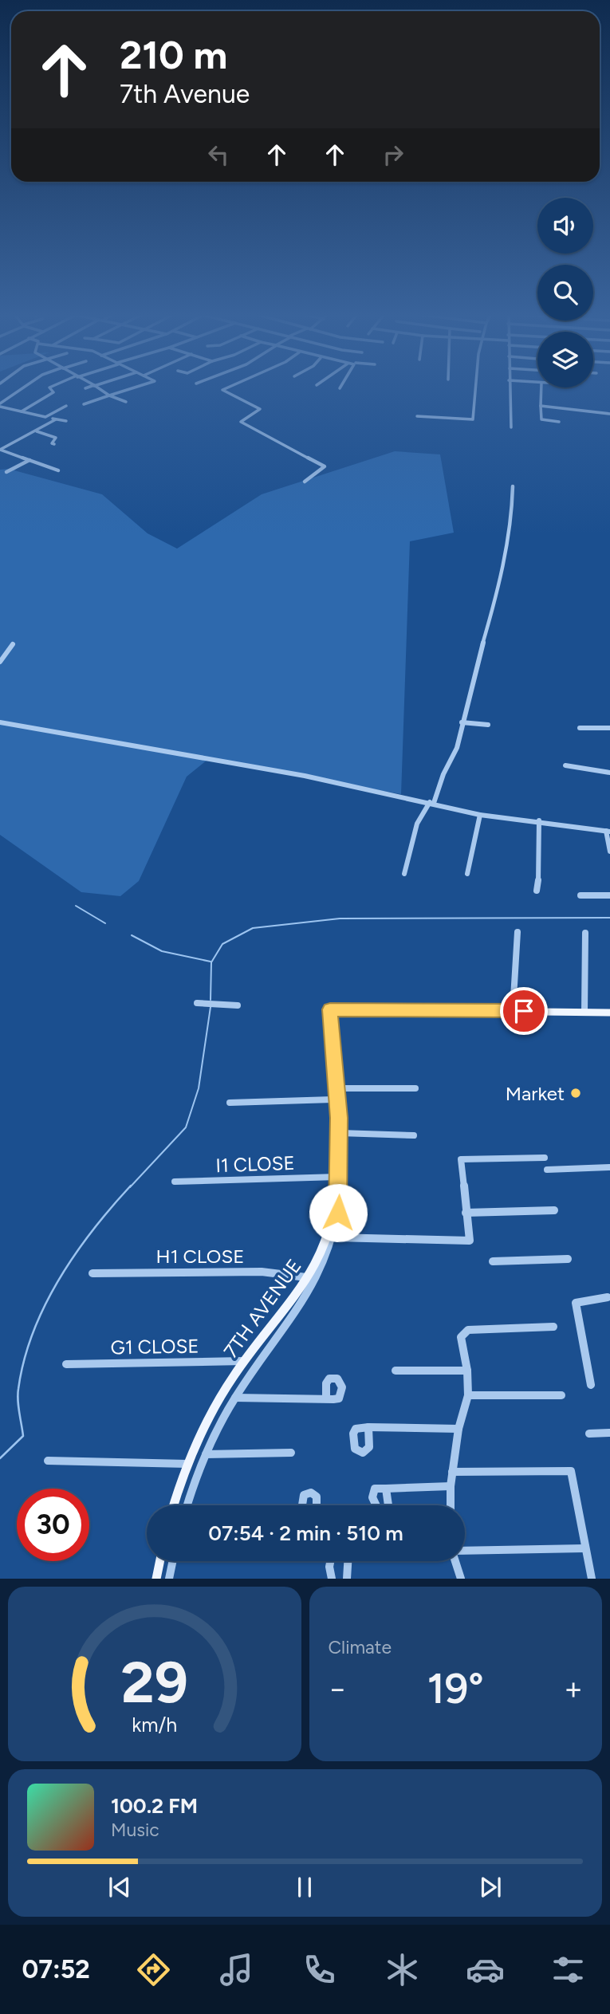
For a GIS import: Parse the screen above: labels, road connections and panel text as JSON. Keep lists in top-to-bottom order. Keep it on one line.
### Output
{"streets":{"main road":["7TH AVENUE"],"street":["I1 CLOSE","H1 CLOSE","G1 CLOSE"]},"crossings":[["I1 CLOSE","7TH AVENUE"],["H1 CLOSE","7TH AVENUE"],["7TH AVENUE","G1 CLOSE"]],"places":["Market"],"page":{"turn":["210 m","7th Avenue"],"limit":"30","trip":"07:54 · 2 min · 510 m","tile":"Climate","heat":["−","19°","+"],"song":["100.2 FM","Music"],"tabs":"07:52","gauge":["29","km/h"]}}
